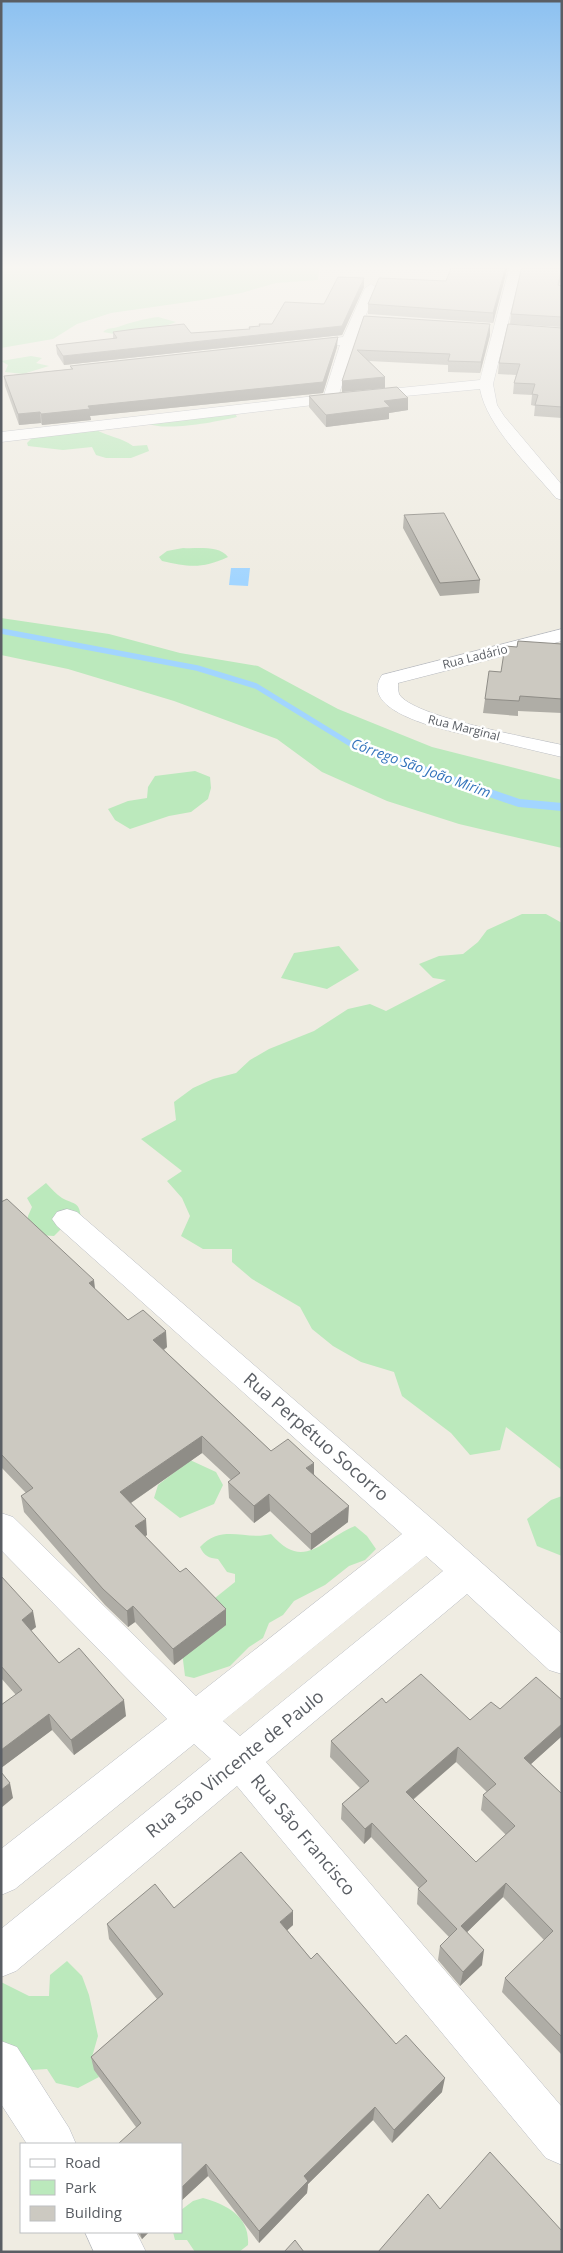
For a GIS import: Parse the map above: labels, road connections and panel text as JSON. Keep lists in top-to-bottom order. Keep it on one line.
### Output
{"streets":{"street":["Rua Ladário","Rua Marginal","Rua Perpétuo Socorro","Rua São Vincente de Paulo","Rua São Francisco"]},"crossings":[["Rua Ladário","Rua Marginal"],["Rua Perpétuo Socorro","Rua São Vincente de Paulo"],["Rua São Vincente de Paulo","Rua São Francisco"]],"water":["Córrego São João Mirim"],"legend":["Road","Park","Building"]}
